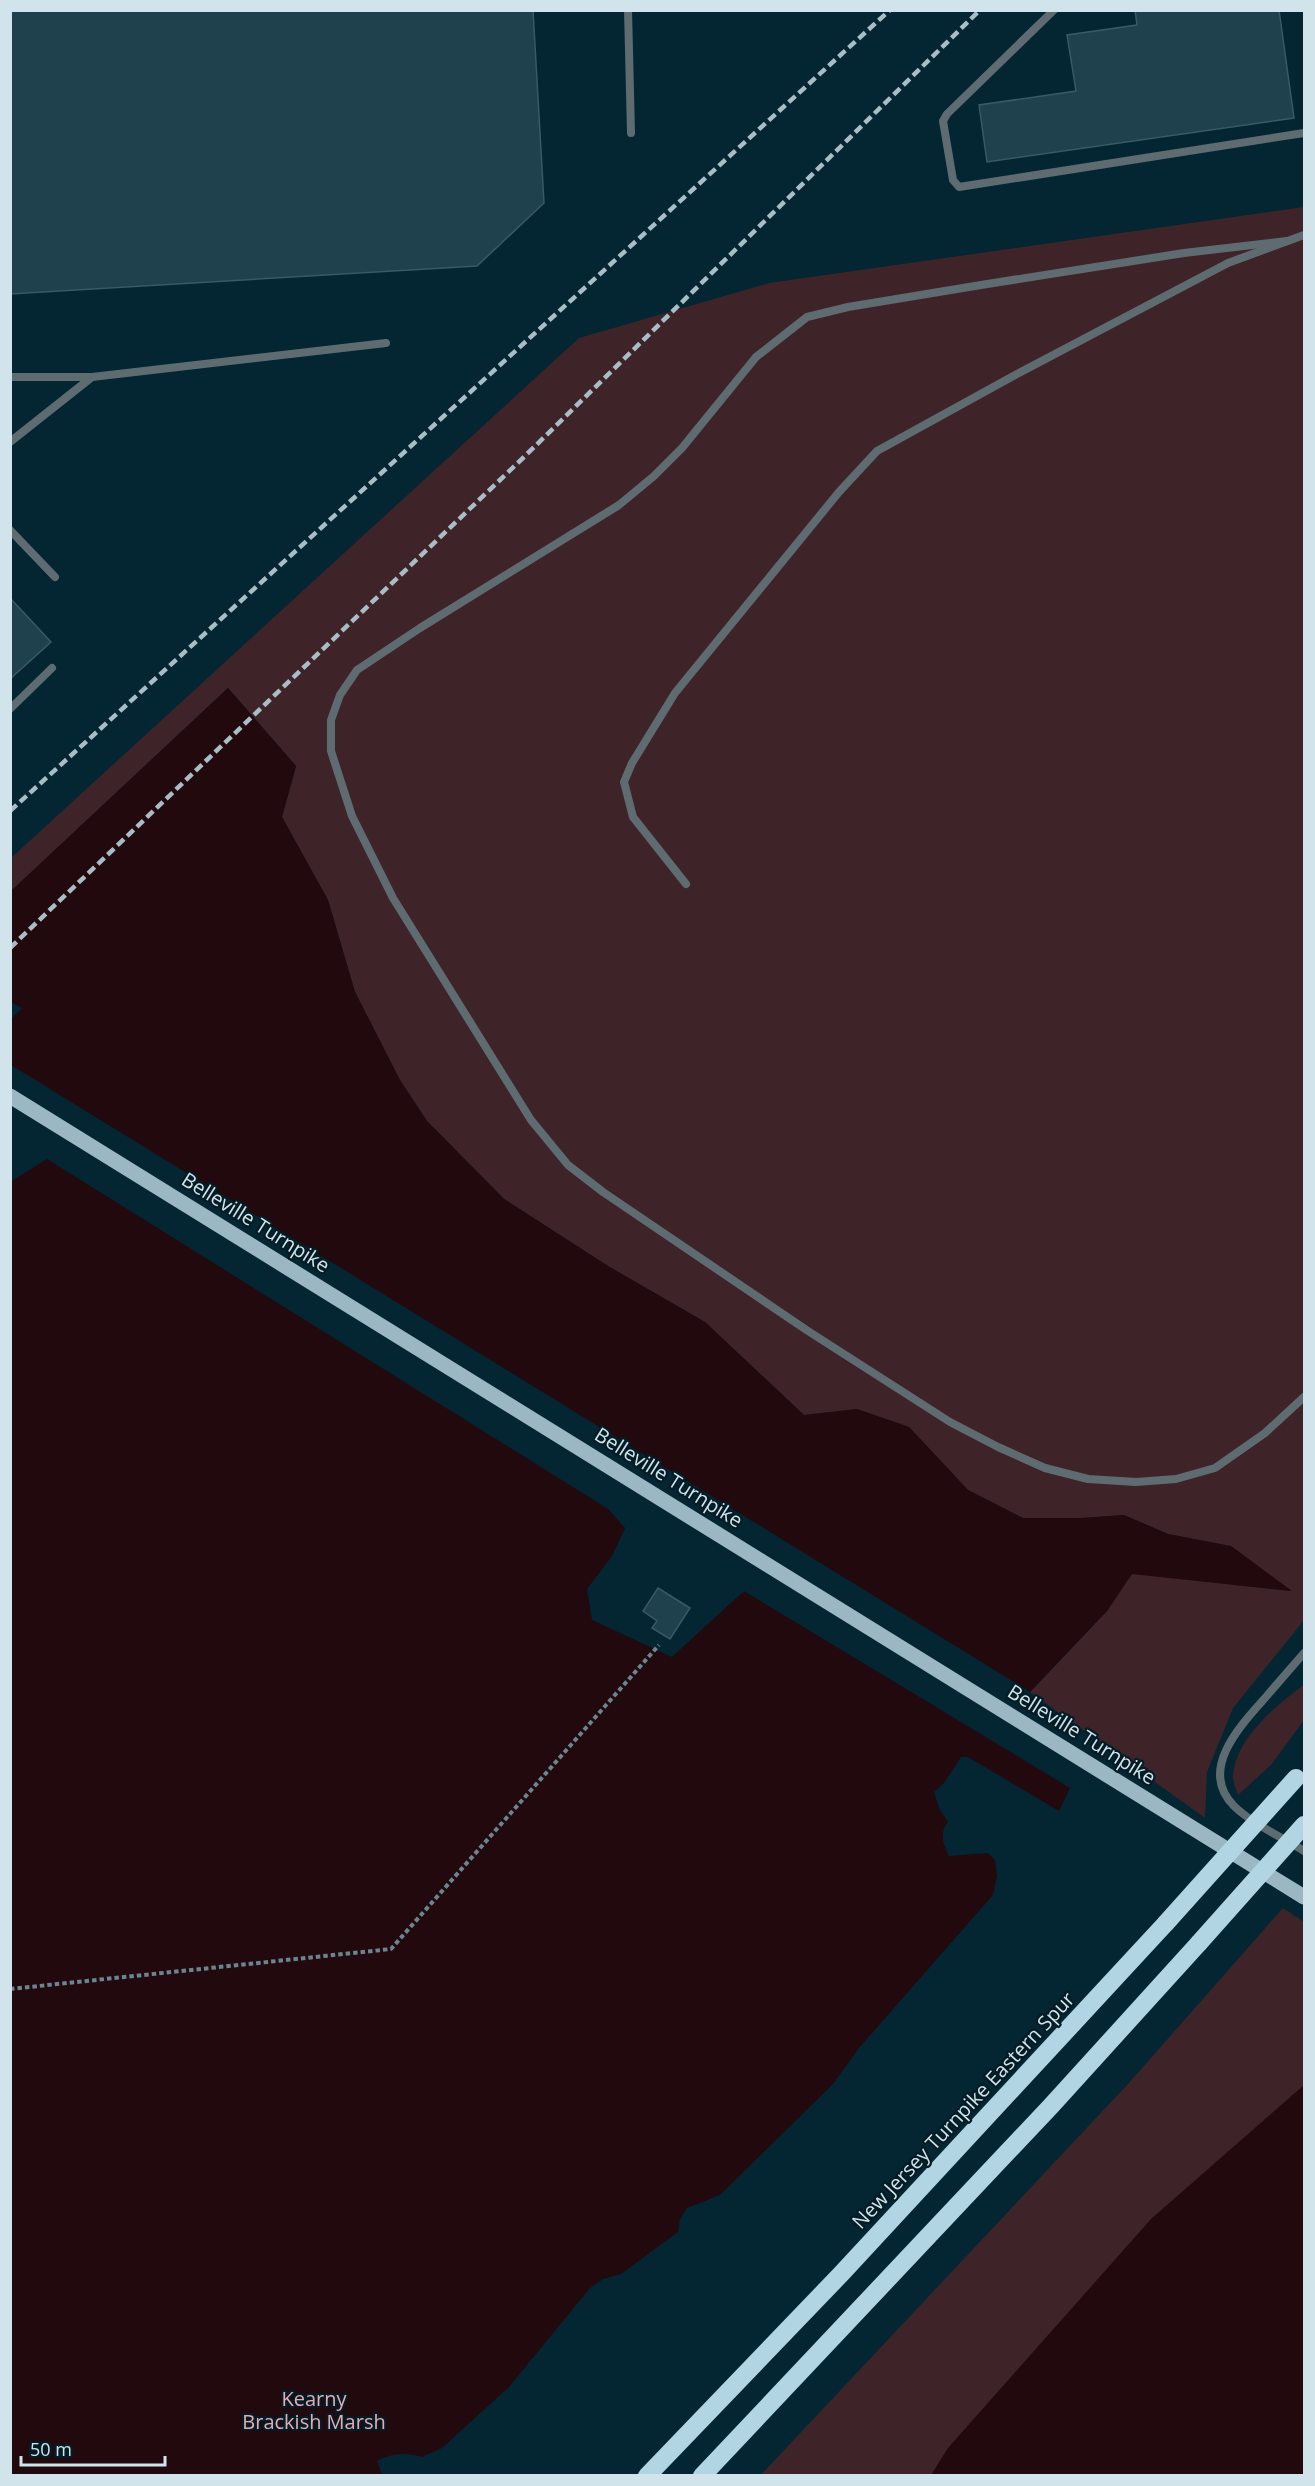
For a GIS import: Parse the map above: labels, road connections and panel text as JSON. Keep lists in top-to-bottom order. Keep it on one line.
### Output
{"streets":{"highway":["New Jersey Turnpike Eastern Spur"],"main road":["Belleville Turnpike"]},"parks":["Kearny Brackish Marsh"],"scale_bar":"50 m"}
